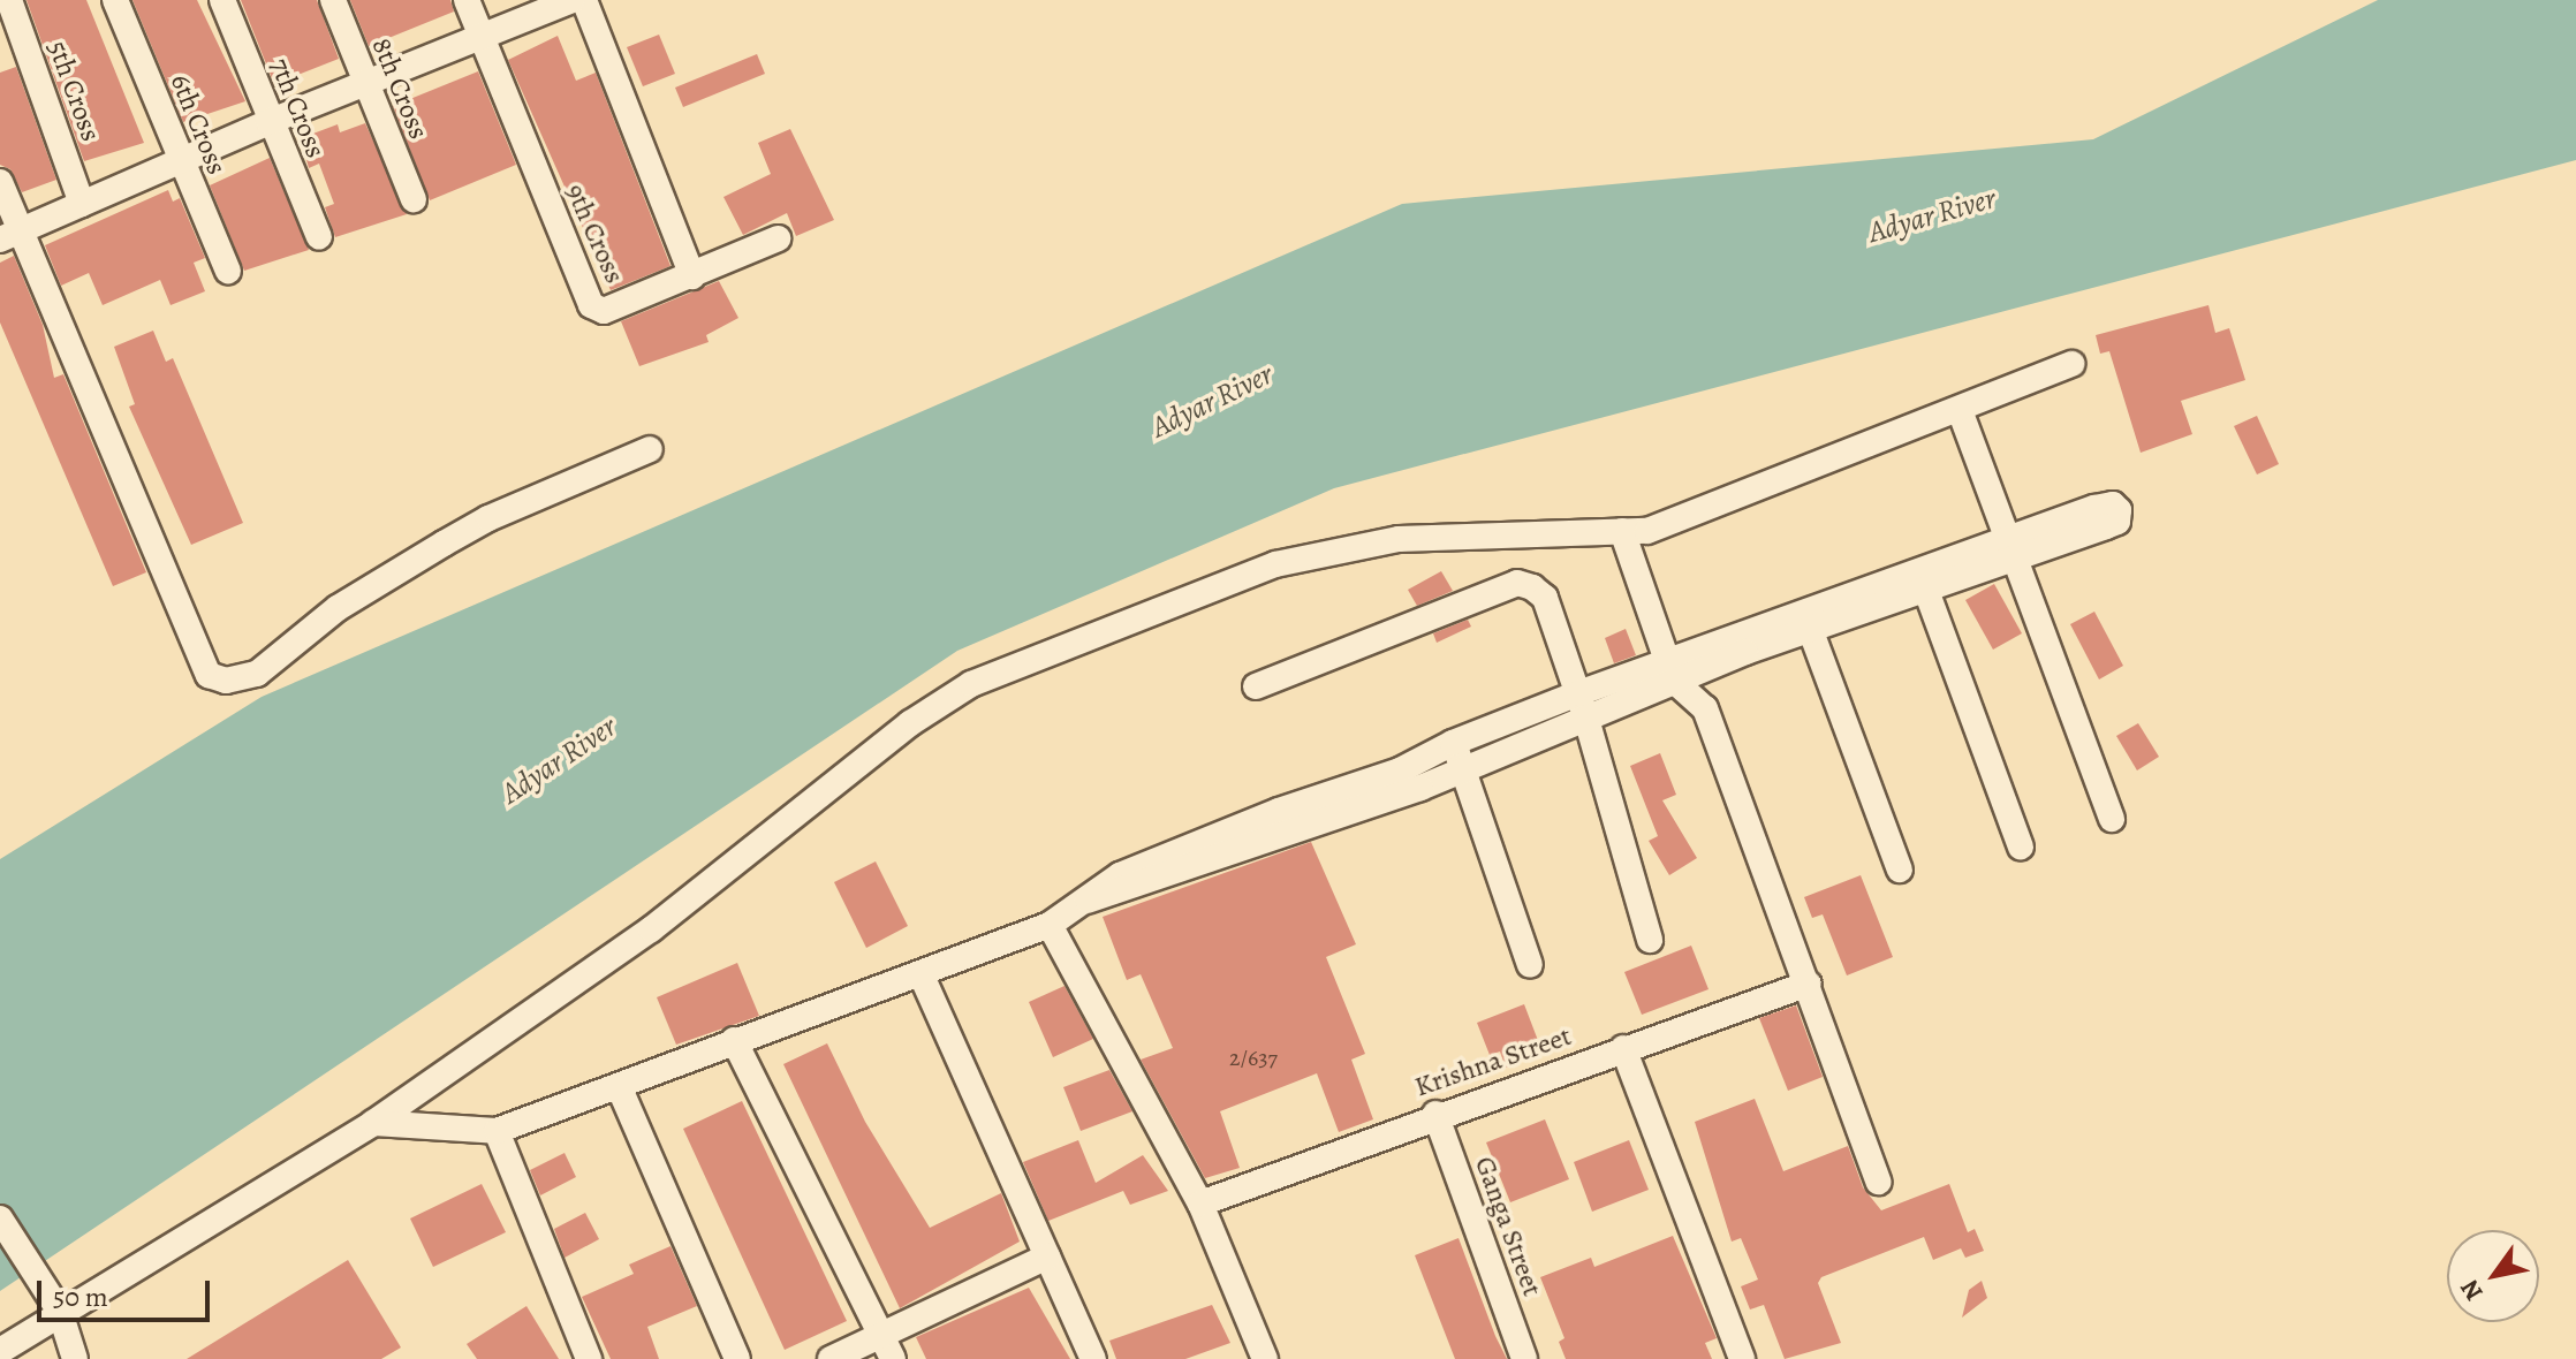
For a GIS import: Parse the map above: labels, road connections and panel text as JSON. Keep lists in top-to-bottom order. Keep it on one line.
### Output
{"streets":{"street":["8th Cross","5th Cross","7th Cross","6th Cross","9th Cross","Krishna Street","Ganga Street"]},"crossings":[["Krishna Street","Ganga Street"]],"water":["Adyar River"],"house_numbers":["2/637"],"scale_bar":"50 m","north":"bottom left"}
